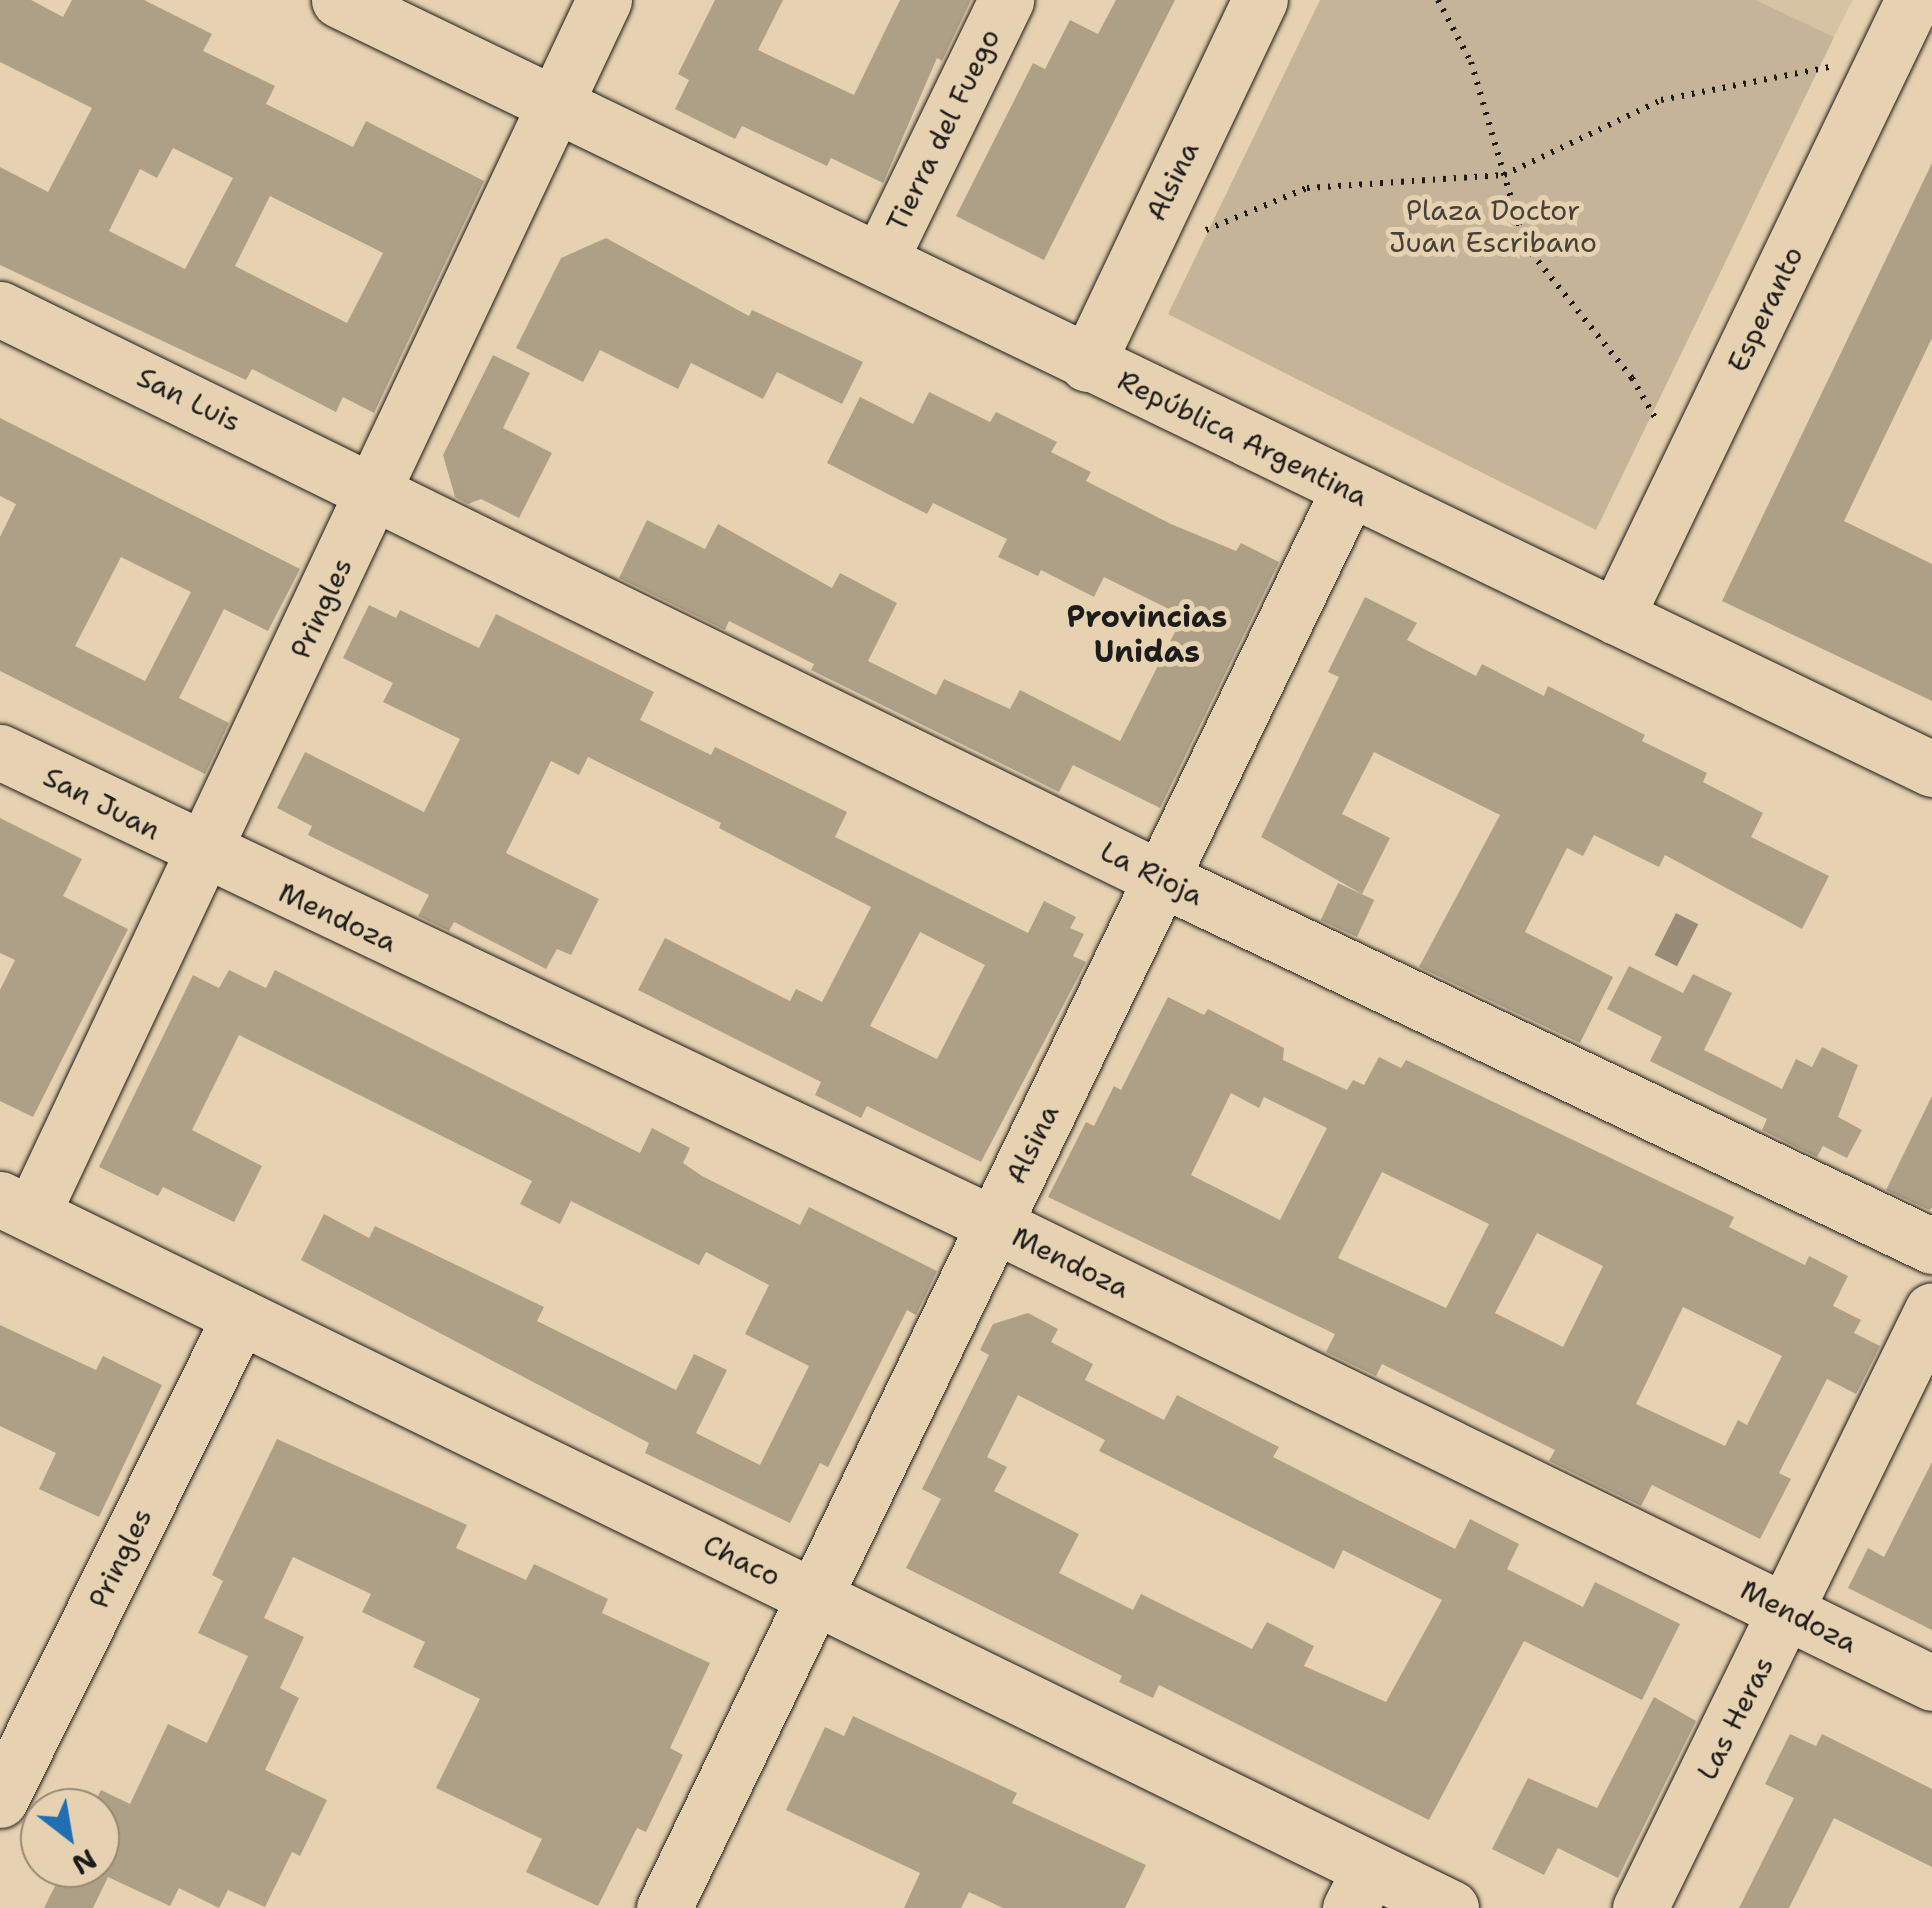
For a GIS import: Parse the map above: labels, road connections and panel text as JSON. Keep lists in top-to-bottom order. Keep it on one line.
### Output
{"streets":{"street":["Tierra del Fuego","Alsina","Esperanto","San Luis","República Argentina","Pringles","San Juan","La Rioja","Mendoza","Chaco","Las Heras"]},"crossings":[["Tierra del Fuego","República Argentina"],["Alsina","República Argentina"],["Alsina","La Rioja"],["Alsina","Mendoza"],["Alsina","Chaco"],["Esperanto","República Argentina"],["San Luis","Pringles"],["San Luis","La Rioja"],["República Argentina","Pringles"],["Pringles","San Juan"],["Pringles","La Rioja"],["Pringles","Mendoza"],["Pringles","Chaco"],["San Juan","Mendoza"],["Mendoza","Las Heras"]],"districts":["Provincias Unidas"],"parks":["Plaza Doctor Juan Escribano"],"north":"bottom right"}
